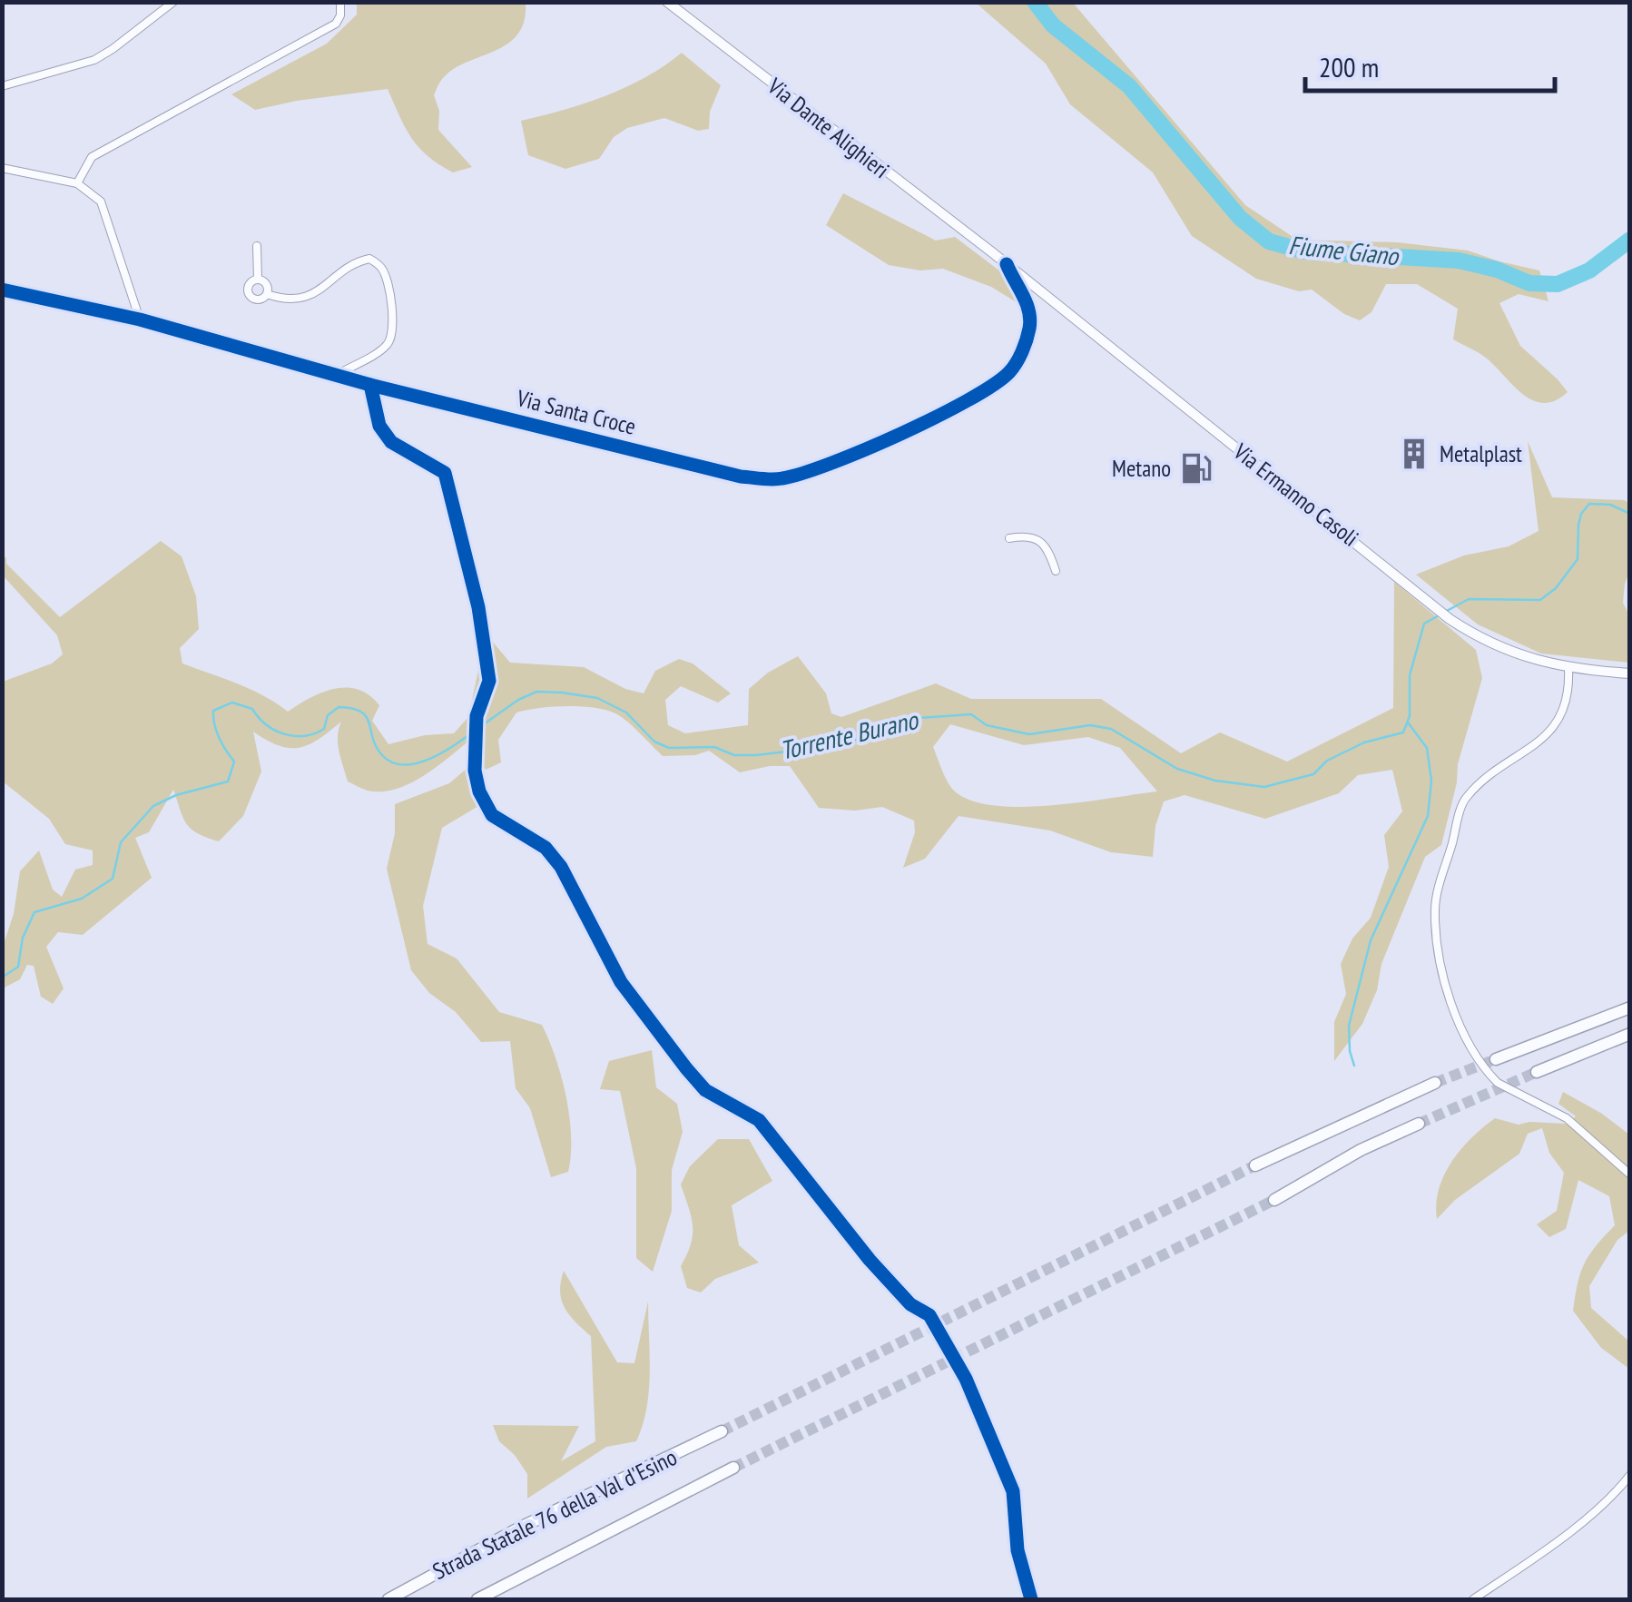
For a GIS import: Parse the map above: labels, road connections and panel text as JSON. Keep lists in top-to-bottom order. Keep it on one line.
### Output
{"streets":{"highway":["Strada Statale 76 della Val d'Esino"],"main road":["Via Dante Alighieri","Via Ermanno Casoli"],"street":["Via Santa Croce"]},"crossings":[["Via Dante Alighieri","Via Ermanno Casoli"],["Via Santa Croce","Via Ermanno Casoli"]],"water":["Fiume Giano","Torrente Burano"],"places":{"building":["Metalplast"],"fuel station":["Metano"]},"scale_bar":"200 m"}
